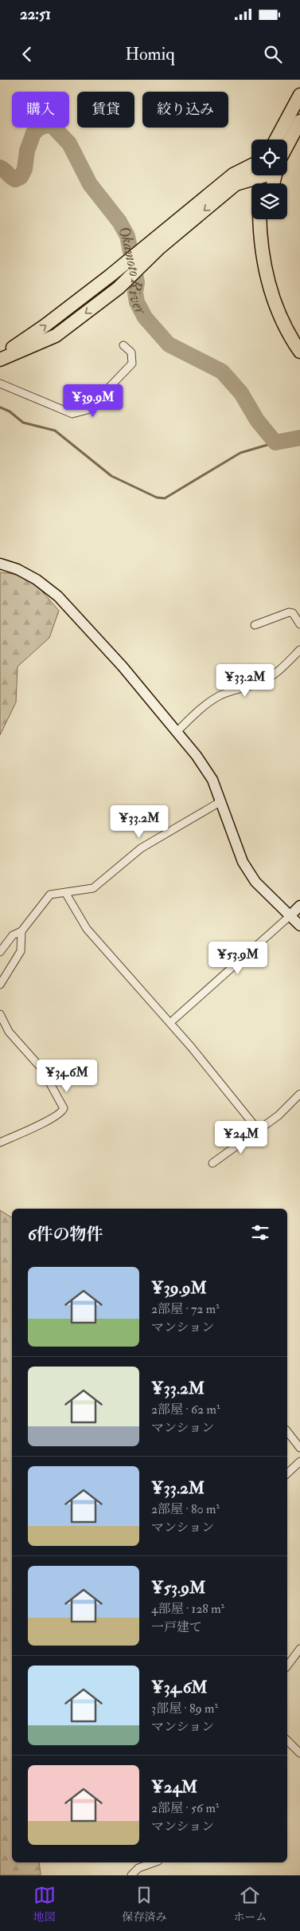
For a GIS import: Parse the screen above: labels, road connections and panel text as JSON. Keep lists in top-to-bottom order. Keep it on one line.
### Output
{"water":["Okamoto River"],"page":{"status":"22:51","header":"Homiq","chip":["購入","賃貸","絞り込み"],"price":["¥39.9M","¥33.2M","¥33.2M","¥53.9M","¥34.6M","¥24M"],"heading":"6件の物件","list":[{"name":"¥39.9M","note":"2部屋 · 72 m² · マンション"},{"name":"¥33.2M","note":"2部屋 · 62 m² · マンション"},{"name":"¥33.2M","note":"2部屋 · 80 m² · マンション"},{"name":"¥53.9M","note":"4部屋 · 128 m² · 一戸建て"},{"name":"¥34.6M","note":"3部屋 · 89 m² · マンション"},{"name":"¥24M","note":"2部屋 · 56 m² · マンション"}],"tabs":["地図","保存済み","ホーム"]}}
